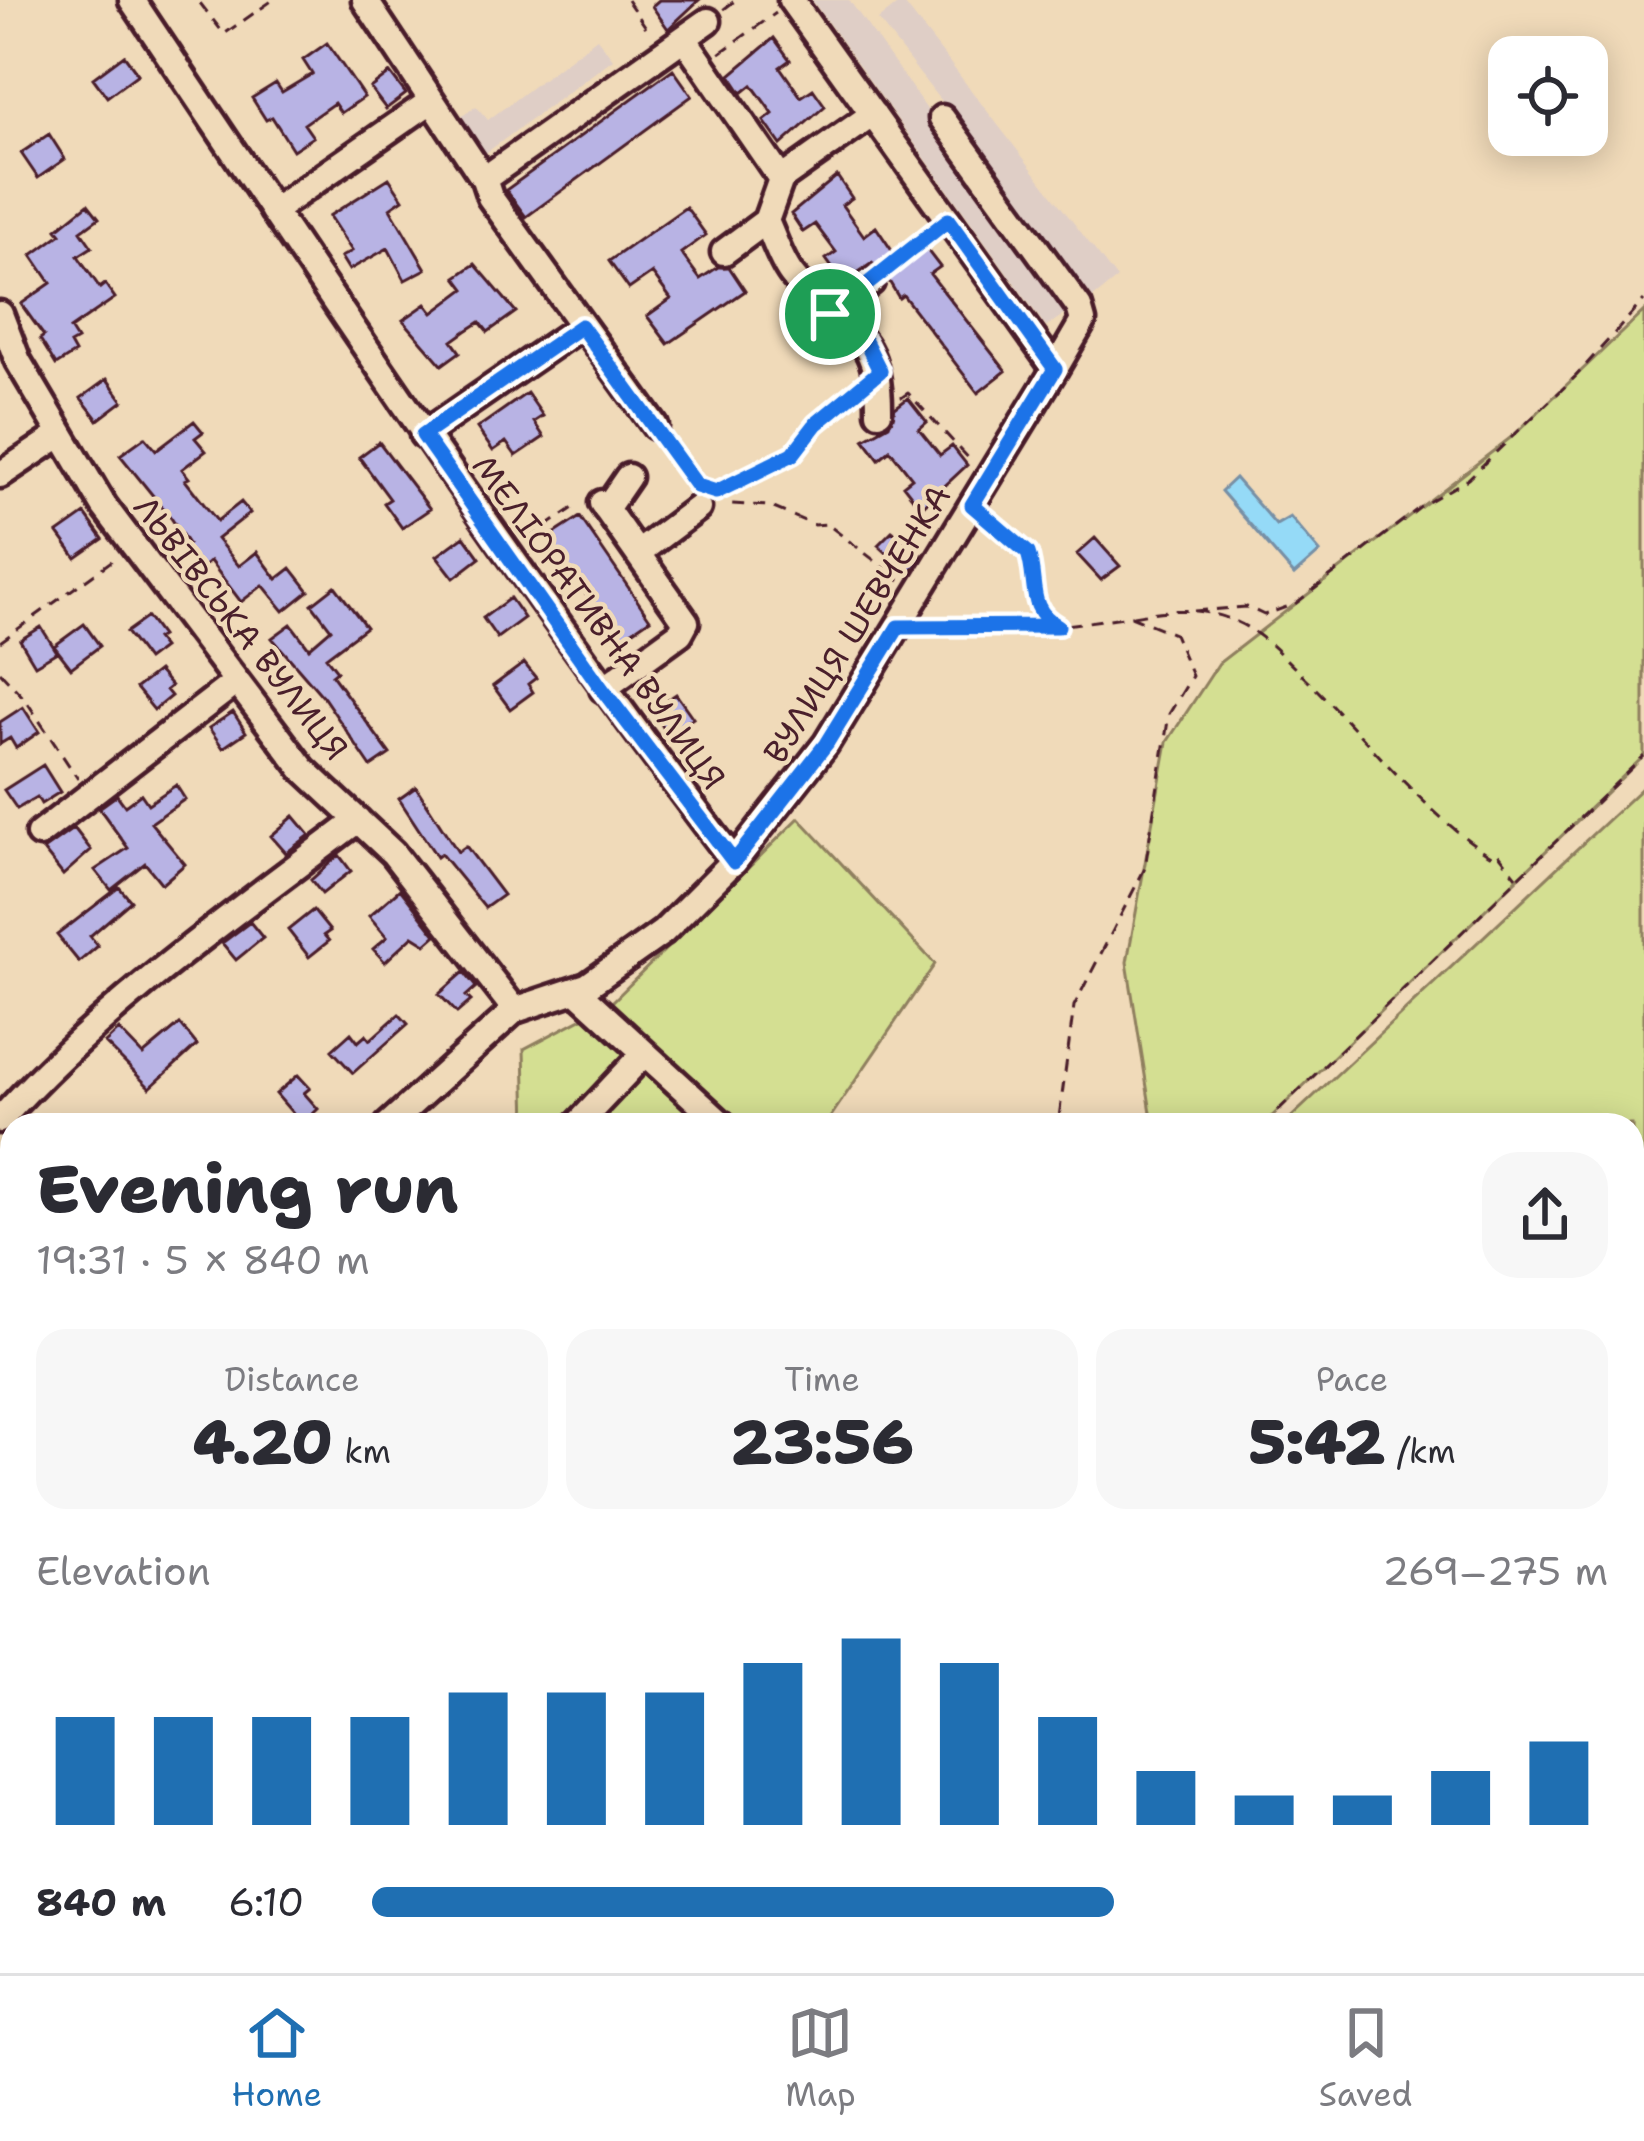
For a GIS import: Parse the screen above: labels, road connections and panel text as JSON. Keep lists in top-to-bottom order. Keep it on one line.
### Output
{"streets":{"street":["МЕЛІОРАТИВНА ВУЛИЦЯ","ВУЛИЦЯ ШЕВЧЕНКА","ЛЬВІВСЬКА ВУЛИЦЯ"]},"crossings":[["МЕЛІОРАТИВНА ВУЛИЦЯ","ВУЛИЦЯ ШЕВЧЕНКА"],["ВУЛИЦЯ ШЕВЧЕНКА","ЛЬВІВСЬКА ВУЛИЦЯ"]],"page":{"heading":["Evening run","19:31 · 5 × 840 m"],"stats":[["Distance","4.20 km"],["Time","23:56"],["Pace","5:42 /km"]],"chart":["Elevation","269–275 m"],"list":[{"name":"840 m","note":"6:10"}],"tabs":["Home","Map","Saved"]}}
